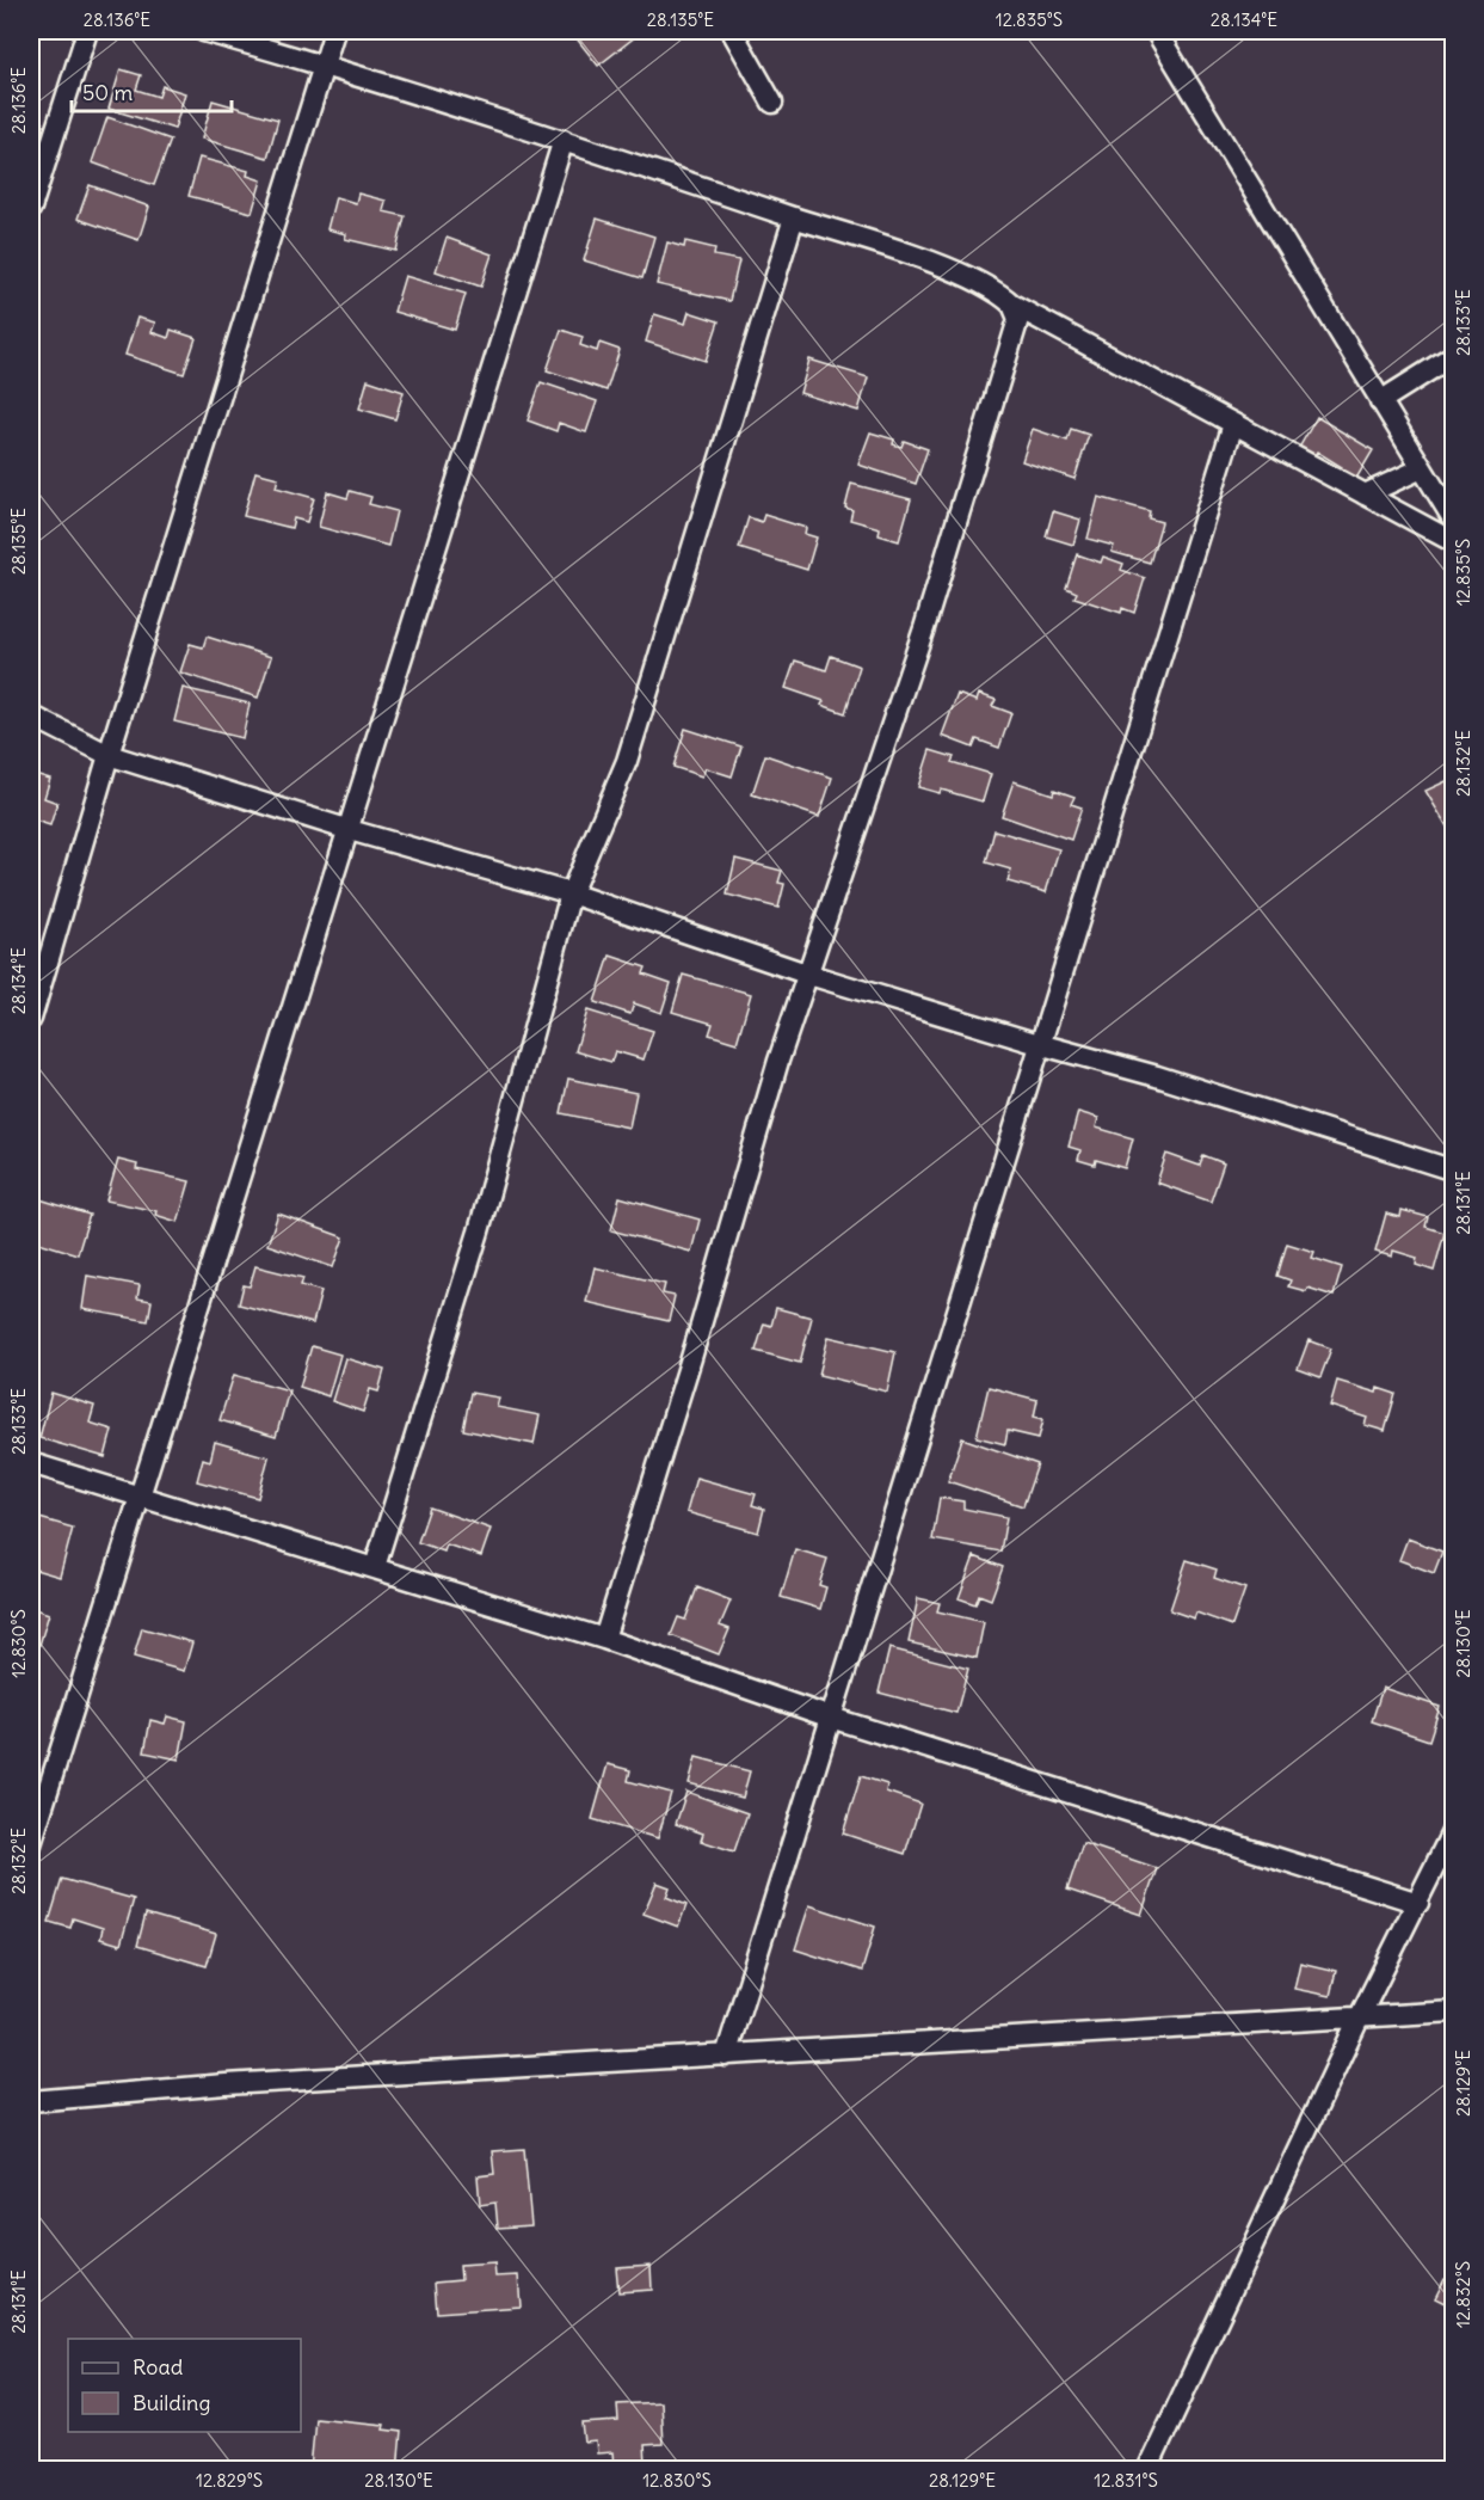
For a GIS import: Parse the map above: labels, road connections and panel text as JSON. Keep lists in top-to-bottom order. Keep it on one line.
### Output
{"legend":["Road","Building"],"scale_bar":"50 m","coordinates":["28.136°E","28.135°E","12.835°S","28.134°E","28.133°E","28.132°E","28.131°E","28.130°E","12.830°S","28.129°E","12.832°S","12.829°S","12.831°S"]}
